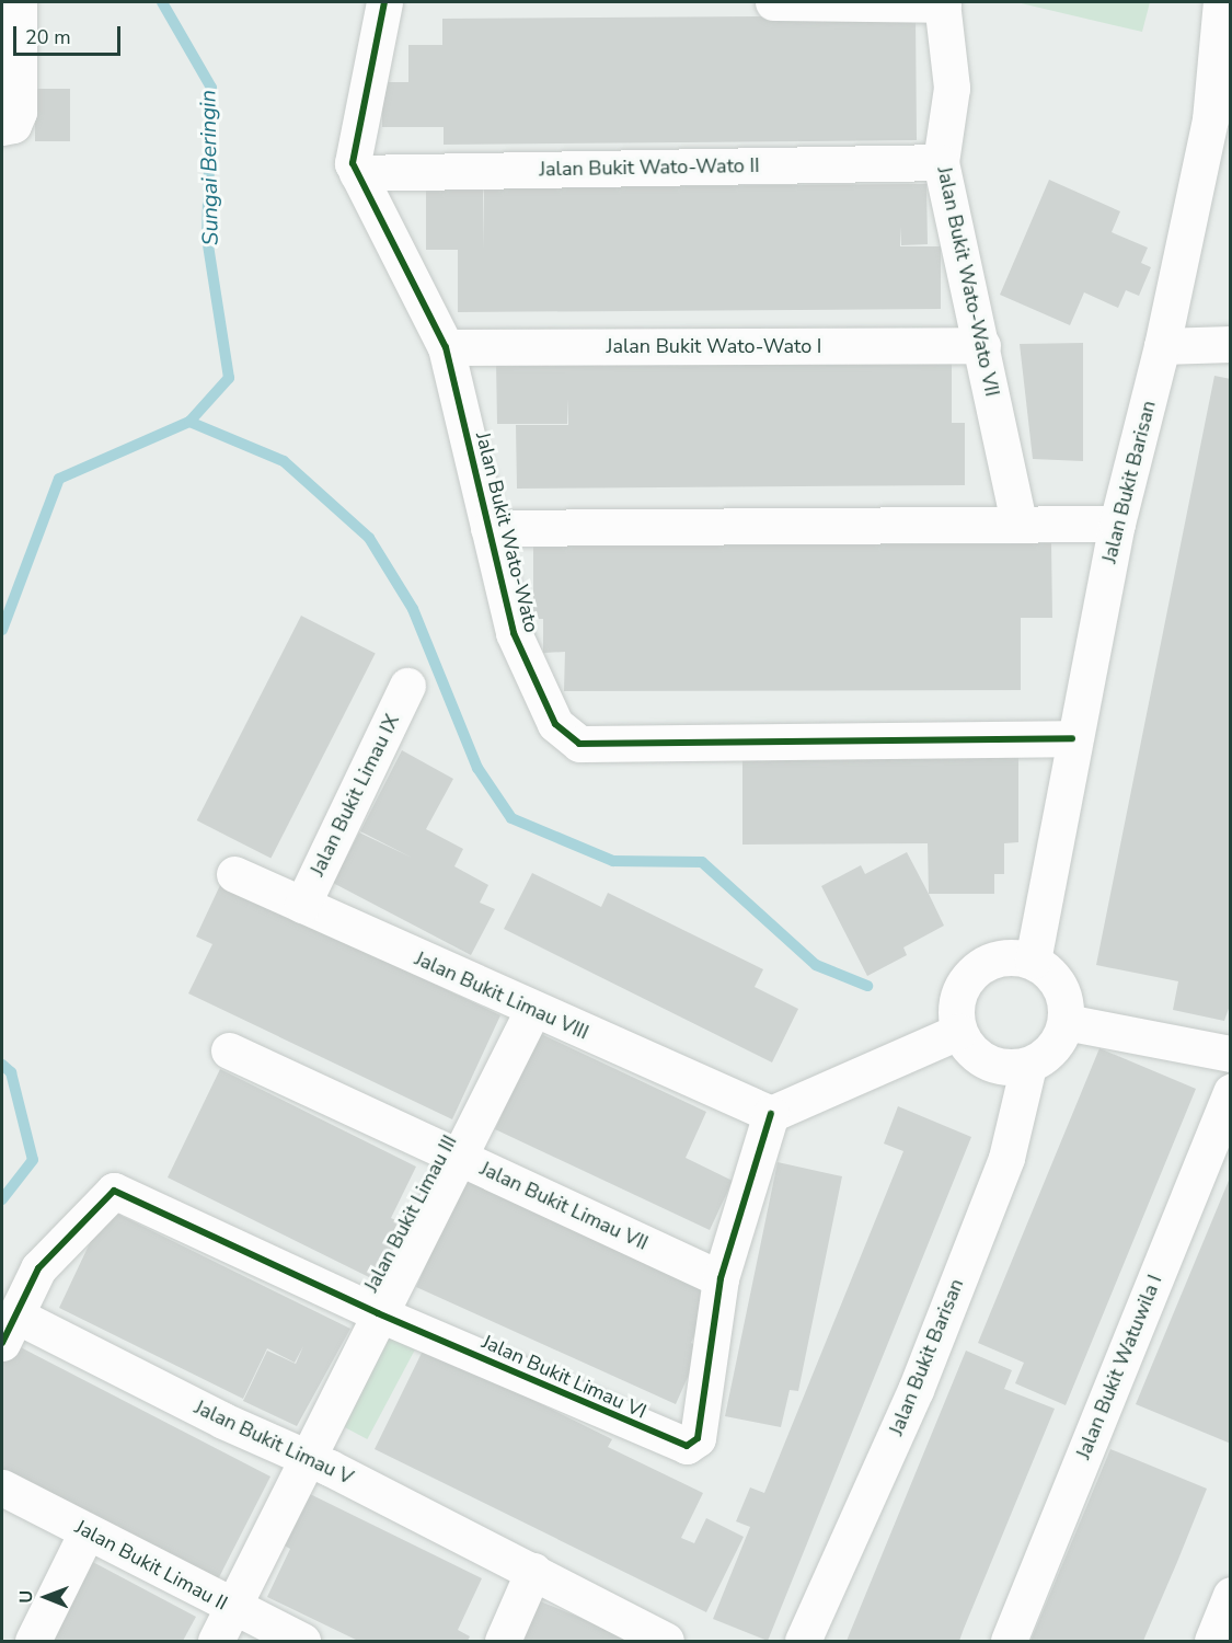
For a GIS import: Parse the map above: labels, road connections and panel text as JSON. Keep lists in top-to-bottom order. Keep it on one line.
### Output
{"streets":{"street":["Jalan Bukit Wato-Wato II","Jalan Bukit Wato-Wato VII","Jalan Bukit Wato-Wato I","Jalan Bukit Barisan","Jalan Bukit Wato-Wato","Jalan Bukit Limau IX","Jalan Bukit Limau VIII","Jalan Bukit Limau VII","Jalan Bukit Limau III","Jalan Bukit Watuwila I","Jalan Bukit Limau VI","Jalan Bukit Limau V","Jalan Bukit Limau II"]},"crossings":[["Jalan Bukit Wato-Wato II","Jalan Bukit Wato-Wato VII"],["Jalan Bukit Wato-Wato II","Jalan Bukit Wato-Wato"],["Jalan Bukit Wato-Wato VII","Jalan Bukit Wato-Wato I"],["Jalan Bukit Wato-Wato VII","Jalan Bukit Wato-Wato"],["Jalan Bukit Wato-Wato I","Jalan Bukit Wato-Wato"],["Jalan Bukit Barisan","Jalan Bukit Wato-Wato"],["Jalan Bukit Limau IX","Jalan Bukit Limau VIII"],["Jalan Bukit Limau VIII","Jalan Bukit Limau III"],["Jalan Bukit Limau VIII","Jalan Bukit Limau VI"],["Jalan Bukit Limau VII","Jalan Bukit Limau III"],["Jalan Bukit Limau VII","Jalan Bukit Limau VI"],["Jalan Bukit Limau III","Jalan Bukit Limau VI"],["Jalan Bukit Limau III","Jalan Bukit Limau V"],["Jalan Bukit Limau III","Jalan Bukit Limau II"],["Jalan Bukit Limau VI","Jalan Bukit Limau V"]],"water":["Sungai Beringin"],"scale_bar":"20 m","north":"left"}
